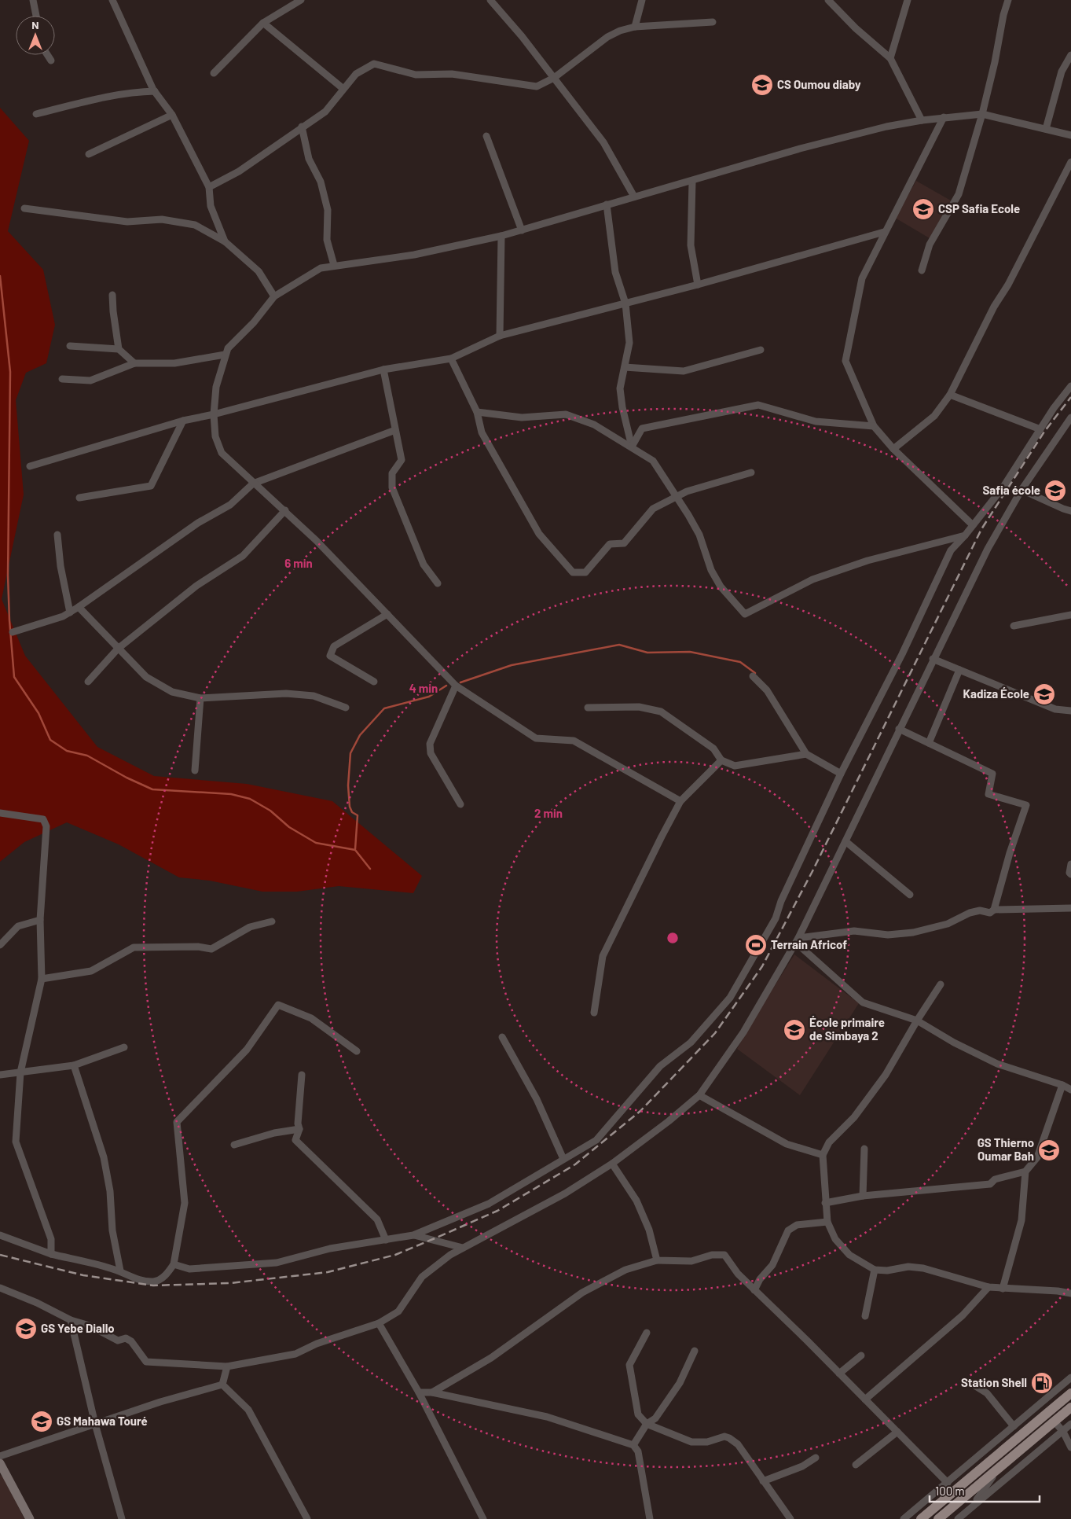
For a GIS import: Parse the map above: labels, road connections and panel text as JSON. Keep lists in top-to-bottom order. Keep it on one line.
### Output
{"places":{"school or university":["CS Oumou diaby","CSP Safia Ecole","Safia école","Kadiza École","École primaire de Simbaya 2","GS Thierno Oumar Bah","GS Yebe Diallo","GS Mahawa Touré"],"sports":["Terrain Africof"],"fuel station":["Station Shell"]},"scale_bar":"100 m","north":"top","rings":["6 min","4 min","2 min"]}
